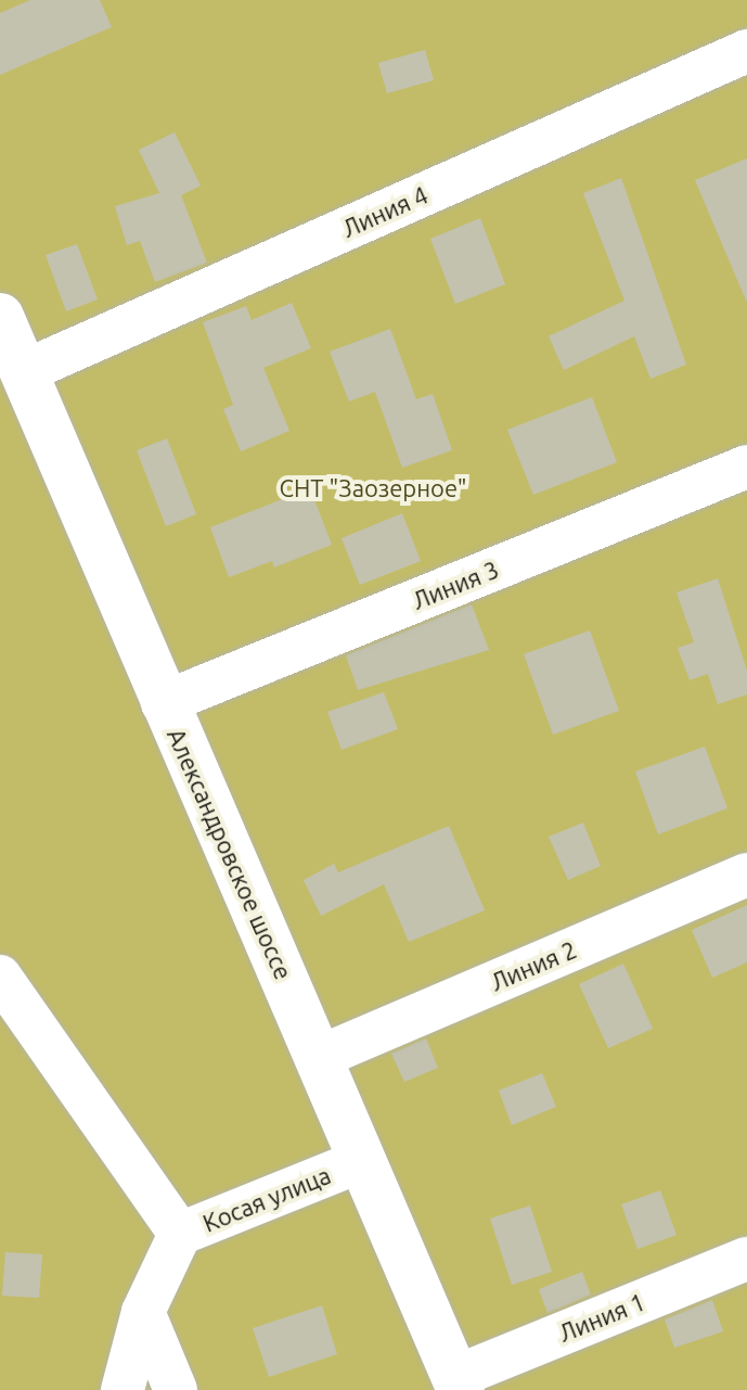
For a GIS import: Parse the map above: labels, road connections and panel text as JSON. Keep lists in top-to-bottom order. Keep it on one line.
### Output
{"streets":{"street":["Линия 4","Линия 3","Александровское шоссе","Линия 2","Косая улица","Линия 1"]},"crossings":[["Линия 4","Александровское шоссе"],["Линия 3","Александровское шоссе"],["Александровское шоссе","Линия 2"],["Александровское шоссе","Косая улица"],["Александровское шоссе","Линия 1"]],"parks":["СНТ \"Заозерное\""]}
